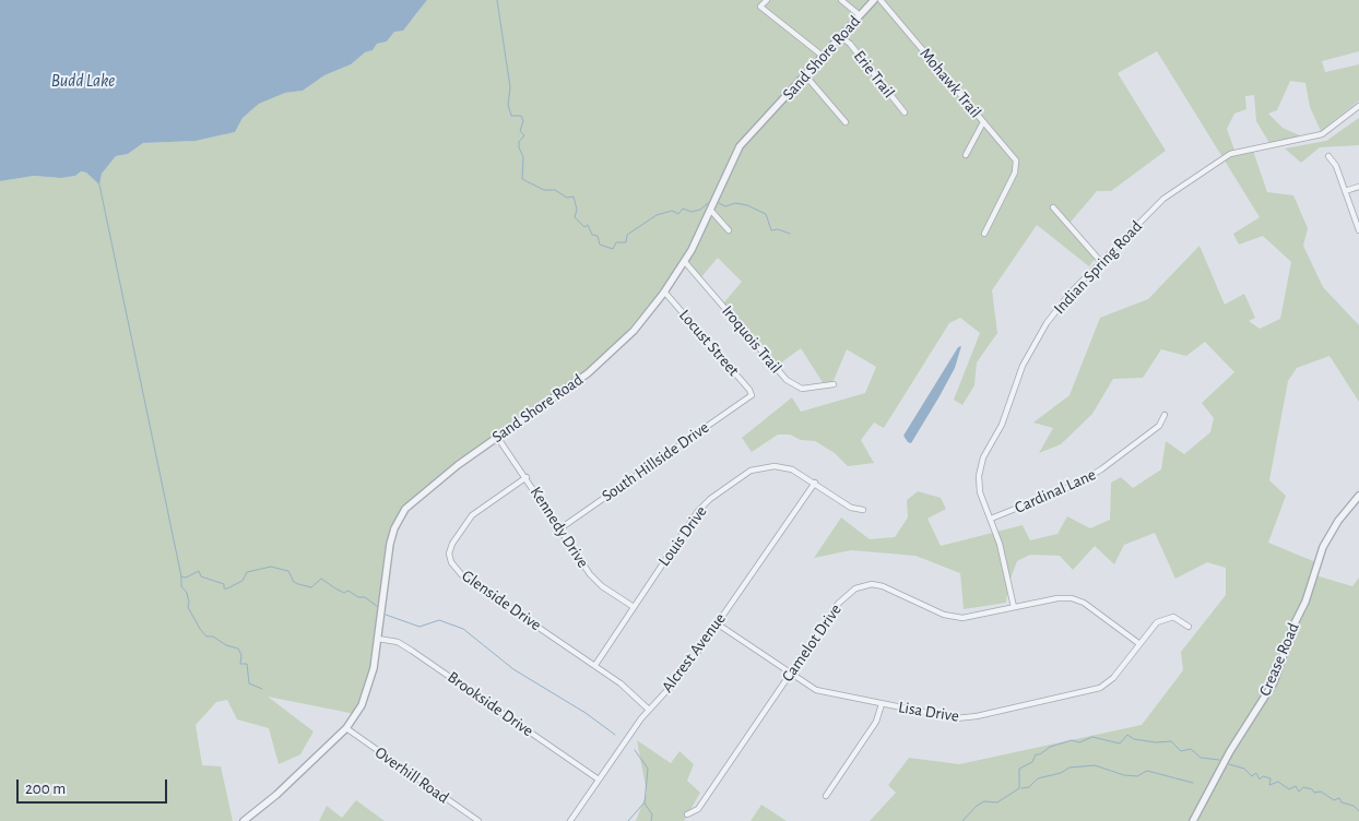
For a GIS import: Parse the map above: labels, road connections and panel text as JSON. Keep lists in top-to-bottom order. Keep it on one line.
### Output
{"streets":{"street":["Sand Shore Road","Erie Trail","Mohawk Trail","Indian Spring Road","Iroquois Trail","Locust Street","South Hillside Drive","Cardinal Lane","Kennedy Drive","Louis Drive","Glenside Drive","Camelot Drive","Alcrest Avenue","Crease Road","Brookside Drive","Lisa Drive","Overhill Road"]},"crossings":[["Sand Shore Road","Erie Trail"],["Sand Shore Road","Iroquois Trail"],["Sand Shore Road","Locust Street"],["Sand Shore Road","Kennedy Drive"],["Sand Shore Road","Brookside Drive"],["Sand Shore Road","Overhill Road"],["Indian Spring Road","Cardinal Lane"],["Indian Spring Road","Camelot Drive"],["Locust Street","South Hillside Drive"],["South Hillside Drive","Kennedy Drive"],["Kennedy Drive","Louis Drive"],["Kennedy Drive","Glenside Drive"],["Louis Drive","Glenside Drive"],["Louis Drive","Alcrest Avenue"],["Glenside Drive","Alcrest Avenue"],["Camelot Drive","Lisa Drive"],["Alcrest Avenue","Brookside Drive"],["Alcrest Avenue","Lisa Drive"]],"water":["Budd Lake"],"scale_bar":"200 m"}
